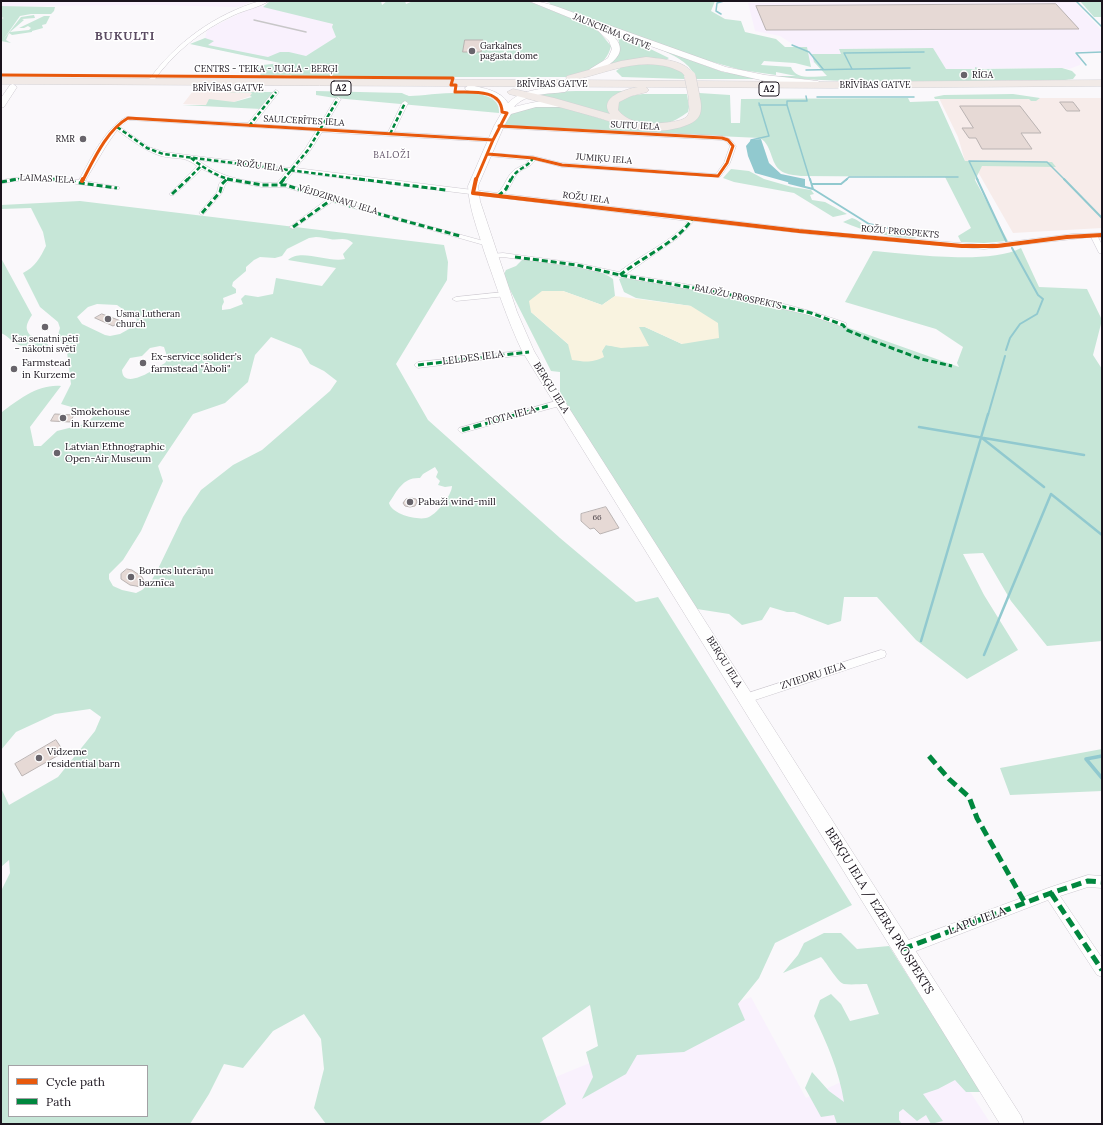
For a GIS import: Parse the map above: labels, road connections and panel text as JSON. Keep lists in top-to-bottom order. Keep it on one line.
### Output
{"streets":{"highway":["BRĪVĪBAS GATVE","A2"],"main road":["JAUNCIEMA GATVE","BERĢU IELA","BERĢU IELA / EZERA PROSPEKTS"],"street":["SAULCERĪTES IELA","SUITU IELA","JUMIĶU IELA","ROŽU IELA","LAIMAS IELA","VĒJDZIRNAVU IELA","ROŽU PROSPEKTS","BALOŽU PROSPEKTS","LELDES IELA","TOTA IELA","ZVIEDRU IELA","LAPU IELA"],"cycle path":["CENTRS - TEIKA - JUGLA - BERĢI"]},"crossings":[["SAULCERĪTES IELA","ROŽU IELA"],["SAULCERĪTES IELA","BERĢU IELA"],["SUITU IELA","JUMIĶU IELA"],["SUITU IELA","BERĢU IELA"],["JUMIĶU IELA","BERĢU IELA"],["ROŽU IELA","VĒJDZIRNAVU IELA"],["ROŽU IELA","ROŽU PROSPEKTS"],["ROŽU IELA","BERĢU IELA"],["VĒJDZIRNAVU IELA","BALOŽU PROSPEKTS"],["VĒJDZIRNAVU IELA","BERĢU IELA"],["LELDES IELA","BERĢU IELA"],["BERĢU IELA","TOTA IELA"],["BERĢU IELA","ZVIEDRU IELA"],["BERĢU IELA","BERĢU IELA / EZERA PROSPEKTS"],["ZVIEDRU IELA","BERĢU IELA / EZERA PROSPEKTS"],["BERĢU IELA / EZERA PROSPEKTS","LAPU IELA"]],"districts":["BUKULTI","BALOŽI"],"places":["Garkalnes pagasta dome","RĪGA","RMR","Usma Lutheran church","Kas senatni pētī – nākotni svētī","Ex-service solider's farmstead \"Āboli\"","Farmstead in Kurzeme","Smokehouse in Kurzeme","Latvian Ethnographic Open-Air Museum","Pabaži wind-mill","Bornes luterāņu baznīca","Vidzeme residential barn"],"house_numbers":["66"],"legend":["Cycle path","Path"]}
